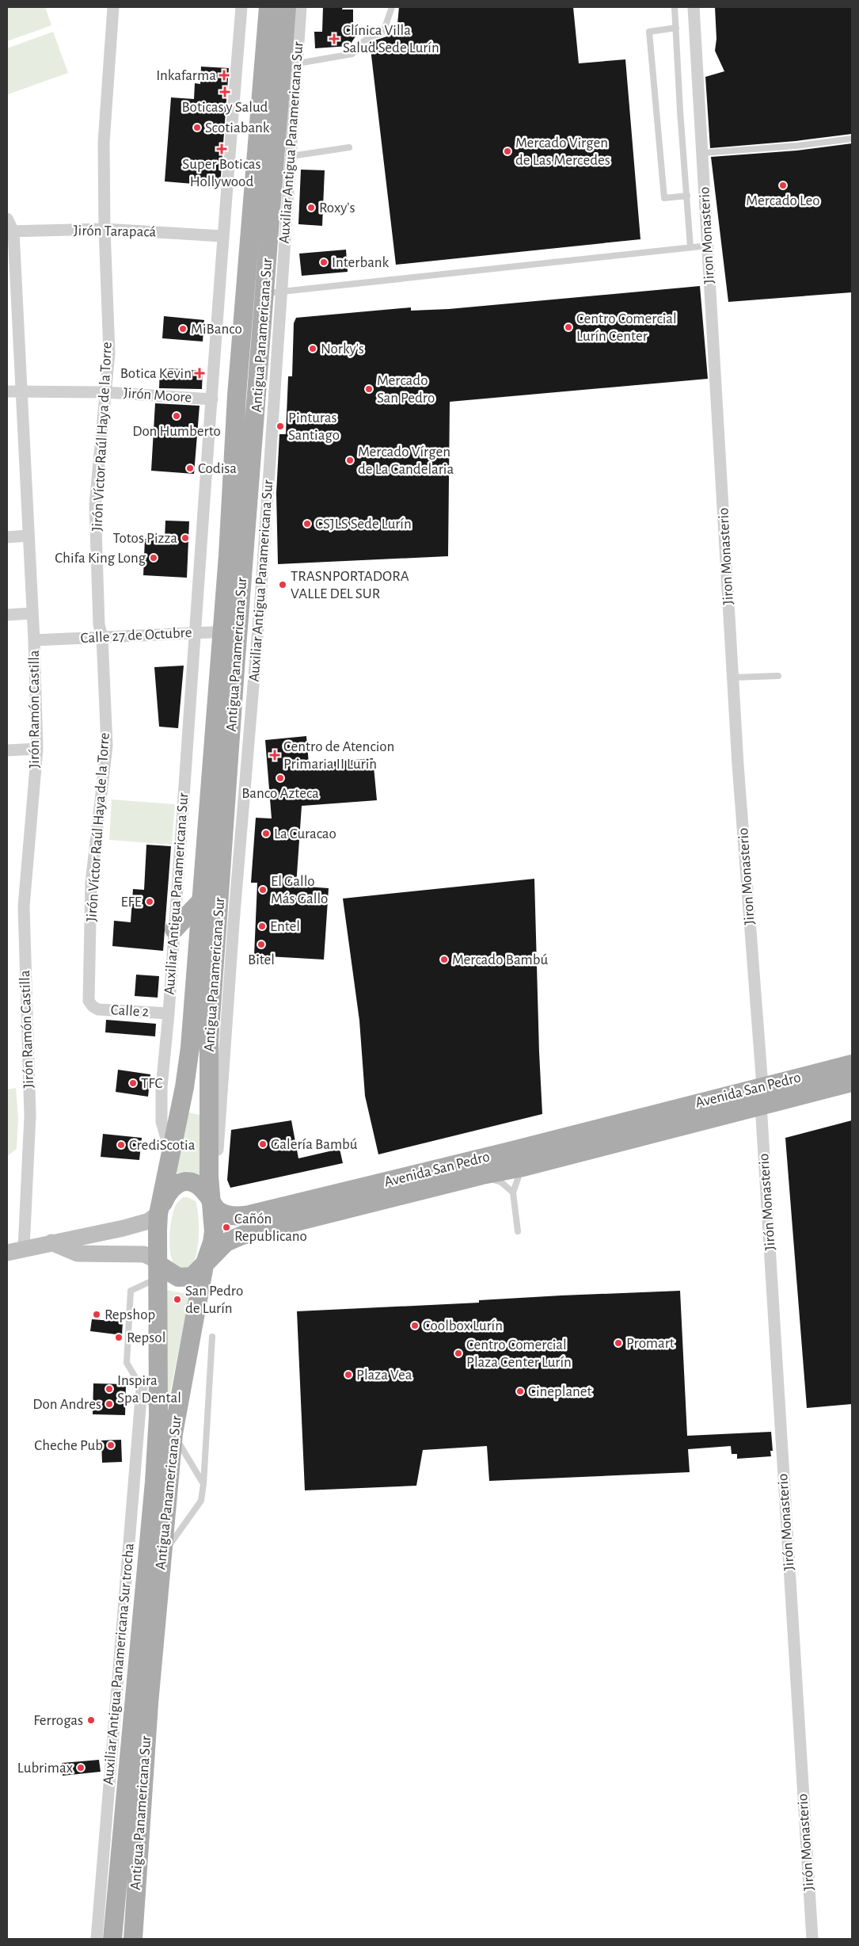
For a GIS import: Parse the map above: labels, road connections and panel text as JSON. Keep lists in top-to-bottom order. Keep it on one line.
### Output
{"streets":{"main road":["Antigua Panamericana Sur","Avenida San Pedro"],"street":["Auxiliar Antigua Panamericana Sur","Jirón Tarapacá","Jiron Monasterio","Jirón Moore","Jirón Víctor Raúl Haya de la Torre","Calle 27 de Octubre","Jirón Ramón Castilla","Calle 2","Jirón Monasterio","Auxiliar Antigua Panamericana Sur trocha"]},"crossings":[["Auxiliar Antigua Panamericana Sur","Antigua Panamericana Sur"],["Auxiliar Antigua Panamericana Sur","Calle 27 de Octubre"],["Auxiliar Antigua Panamericana Sur","Calle 2"],["Jirón Tarapacá","Jirón Víctor Raúl Haya de la Torre"],["Jirón Tarapacá","Jirón Ramón Castilla"],["Jiron Monasterio","Avenida San Pedro"],["Jiron Monasterio","Jirón Monasterio"],["Antigua Panamericana Sur","Calle 27 de Octubre"],["Antigua Panamericana Sur","Avenida San Pedro"],["Jirón Moore","Jirón Víctor Raúl Haya de la Torre"],["Jirón Moore","Jirón Ramón Castilla"],["Jirón Víctor Raúl Haya de la Torre","Calle 27 de Octubre"],["Jirón Víctor Raúl Haya de la Torre","Calle 2"],["Calle 27 de Octubre","Jirón Ramón Castilla"],["Avenida San Pedro","Jirón Monasterio"]],"places":{"health":["Clínica Villa Salud Sede Lurín","Inkafarma","Boticas y Salud","Super Boticas Hollywood","Botica Kevin","Centro de Atencion Primaria II Lurin"],"other":["Scotiabank","Mercado Virgen de Las Mercedes","Mercado Leo","Roxy's","Interbank","Centro Comercial Lurín Center","MiBanco","Norky's","Mercado San Pedro","Don Humberto","Pinturas Santiago","Mercado Vírgen de La Candelaria","Codisa","CSJLS Sede Lurín","Totos Pizza","Chifa King Long","TRASNPORTADORA VALLE DEL SUR","Banco Azteca","La Curacao","El Gallo Más Gallo","EFE","Entel","Bitel","Mercado Bambú","TFC","Galería Bambú","CrediScotia","Cañón Republicano","San Pedro de Lurín","Repshop","Coolbox Lurín","Repsol","Promart","Centro Comercial Plaza Center Lurín","Plaza Vea","Inspira Spa Dental","Cineplanet","Don Andres","Cheche Pub","Ferrogas","Lubrimax"]}}
